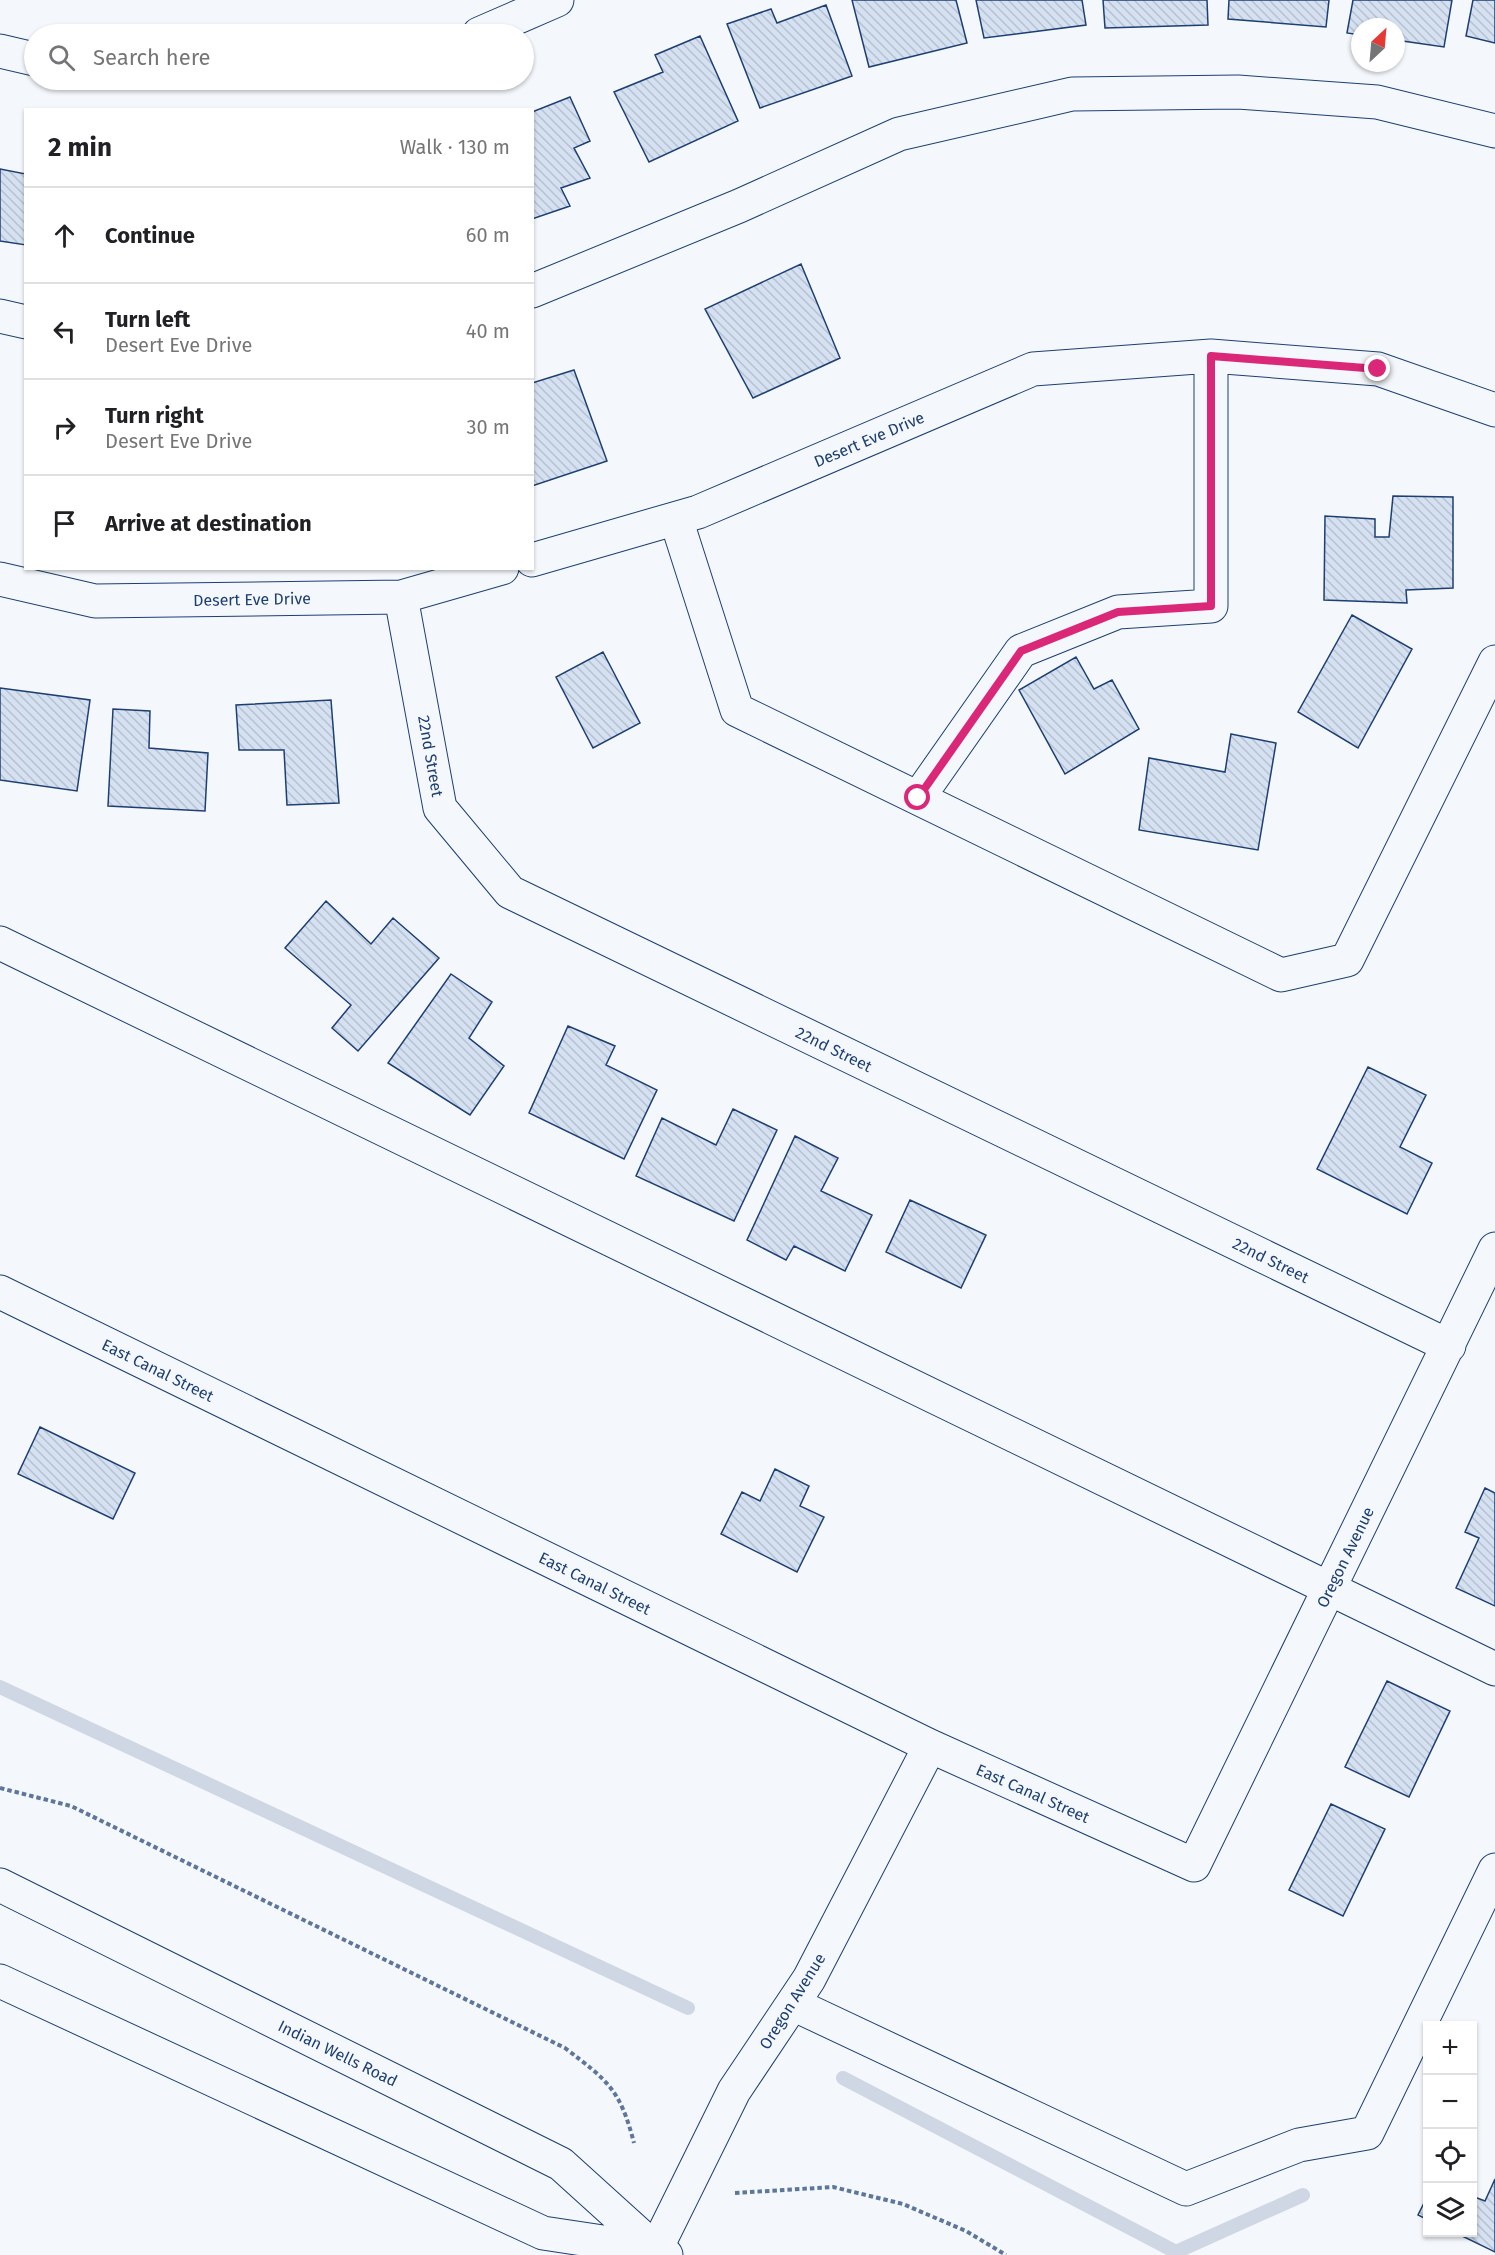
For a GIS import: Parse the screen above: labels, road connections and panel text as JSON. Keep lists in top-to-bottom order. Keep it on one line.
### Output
{"streets":{"street":["Desert Eve Drive","22nd Street","East Canal Street","Oregon Avenue","Indian Wells Road"]},"crossings":[["Desert Eve Drive","22nd Street"],["22nd Street","Oregon Avenue"],["East Canal Street","Oregon Avenue"],["Oregon Avenue","Indian Wells Road"]],"north":"top right","page":{"search":"Search here","heading":["2 min","Walk · 130 m"],"list":[["Continue","60 m"],["Turn left","Desert Eve Drive","40 m"],["Turn right","Desert Eve Drive","30 m"],"Arrive at destination"],"map_buttons":["+","−"]}}
